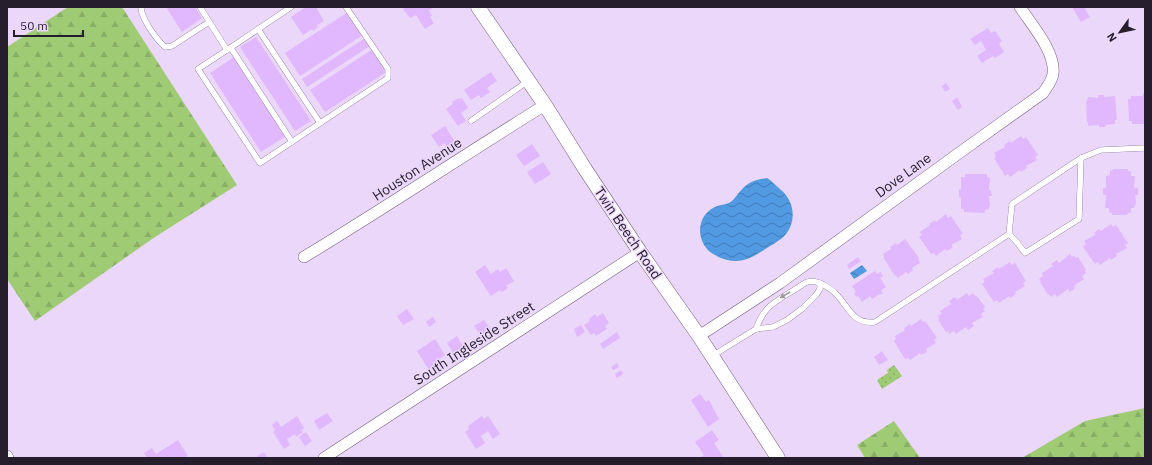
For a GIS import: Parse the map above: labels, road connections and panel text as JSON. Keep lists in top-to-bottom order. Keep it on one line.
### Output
{"streets":{"street":["Houston Avenue","Dove Lane","Twin Beech Road","South Ingleside Street"]},"crossings":[["Houston Avenue","Twin Beech Road"],["Dove Lane","Twin Beech Road"],["Twin Beech Road","South Ingleside Street"]],"scale_bar":"50 m","north":"bottom left"}
